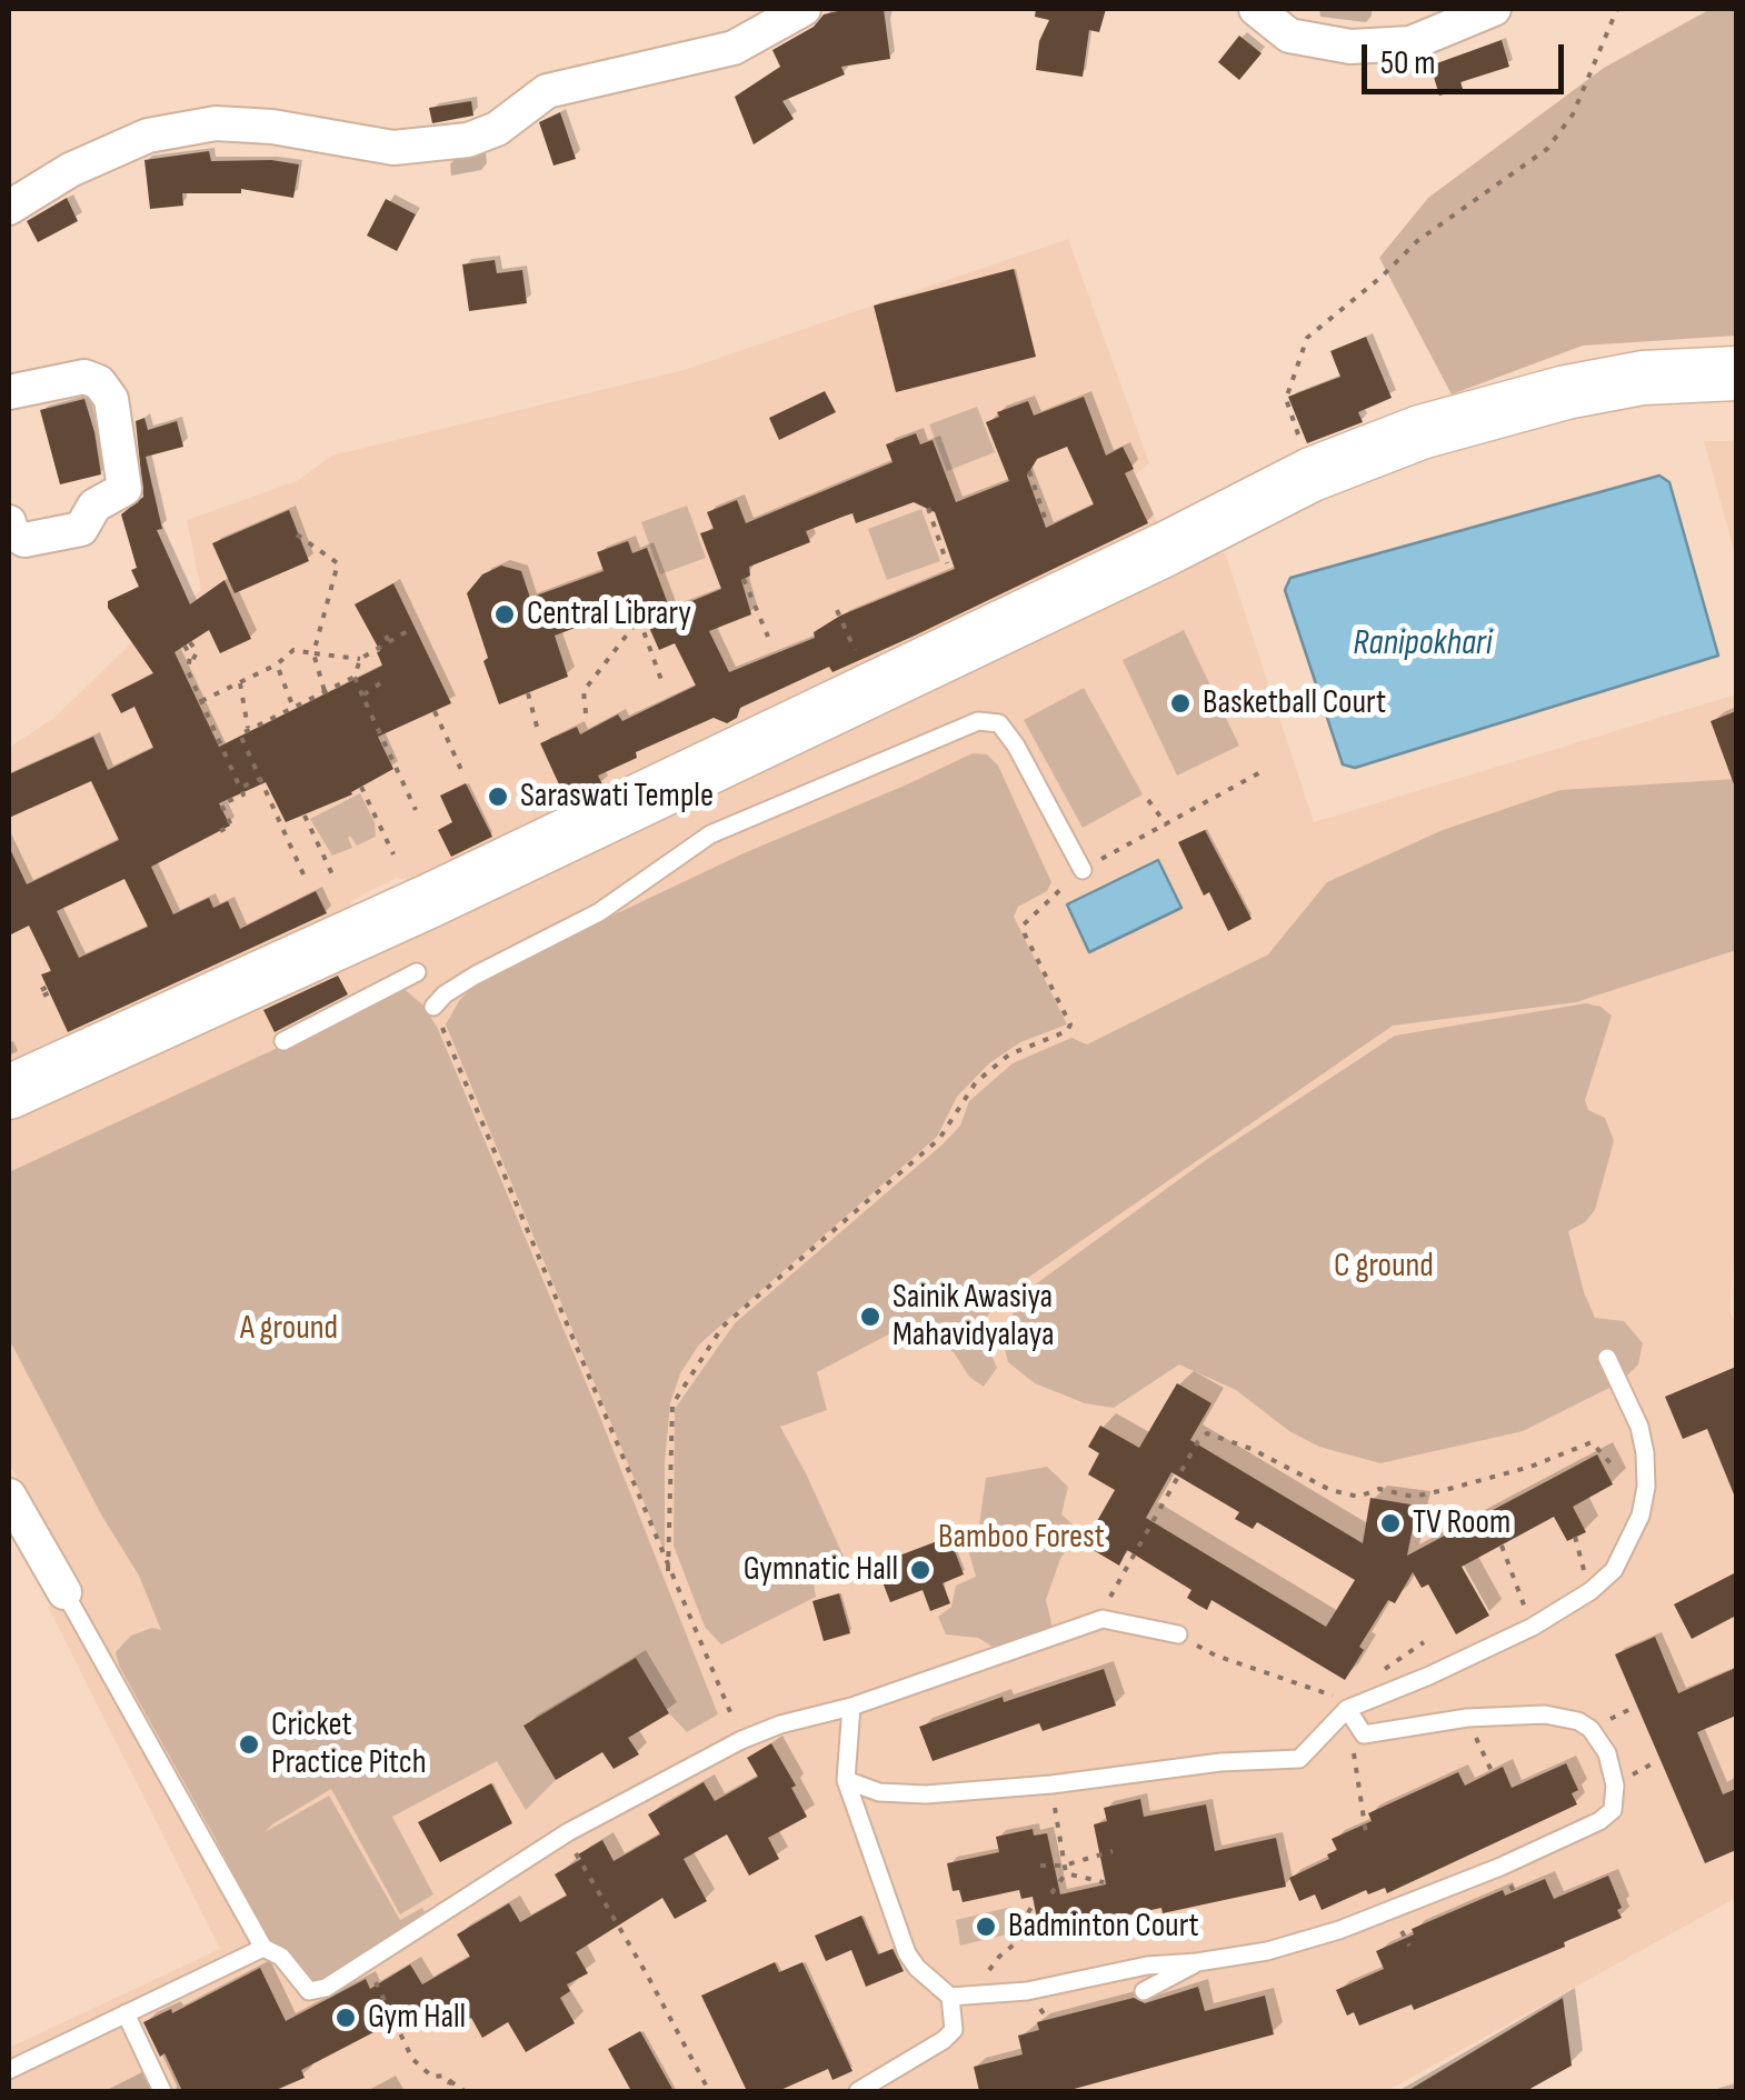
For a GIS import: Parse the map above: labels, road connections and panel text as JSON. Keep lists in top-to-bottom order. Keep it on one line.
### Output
{"water":["Ranipokhari"],"parks":["C ground","A ground","Bamboo Forest"],"places":["Central Library","Basketball Court","Saraswati Temple","Sainik Awasiya Mahavidyalaya","TV Room","Gymnatic Hall","Cricket Practice Pitch","Badminton Court","Gym Hall"],"scale_bar":"50 m"}
